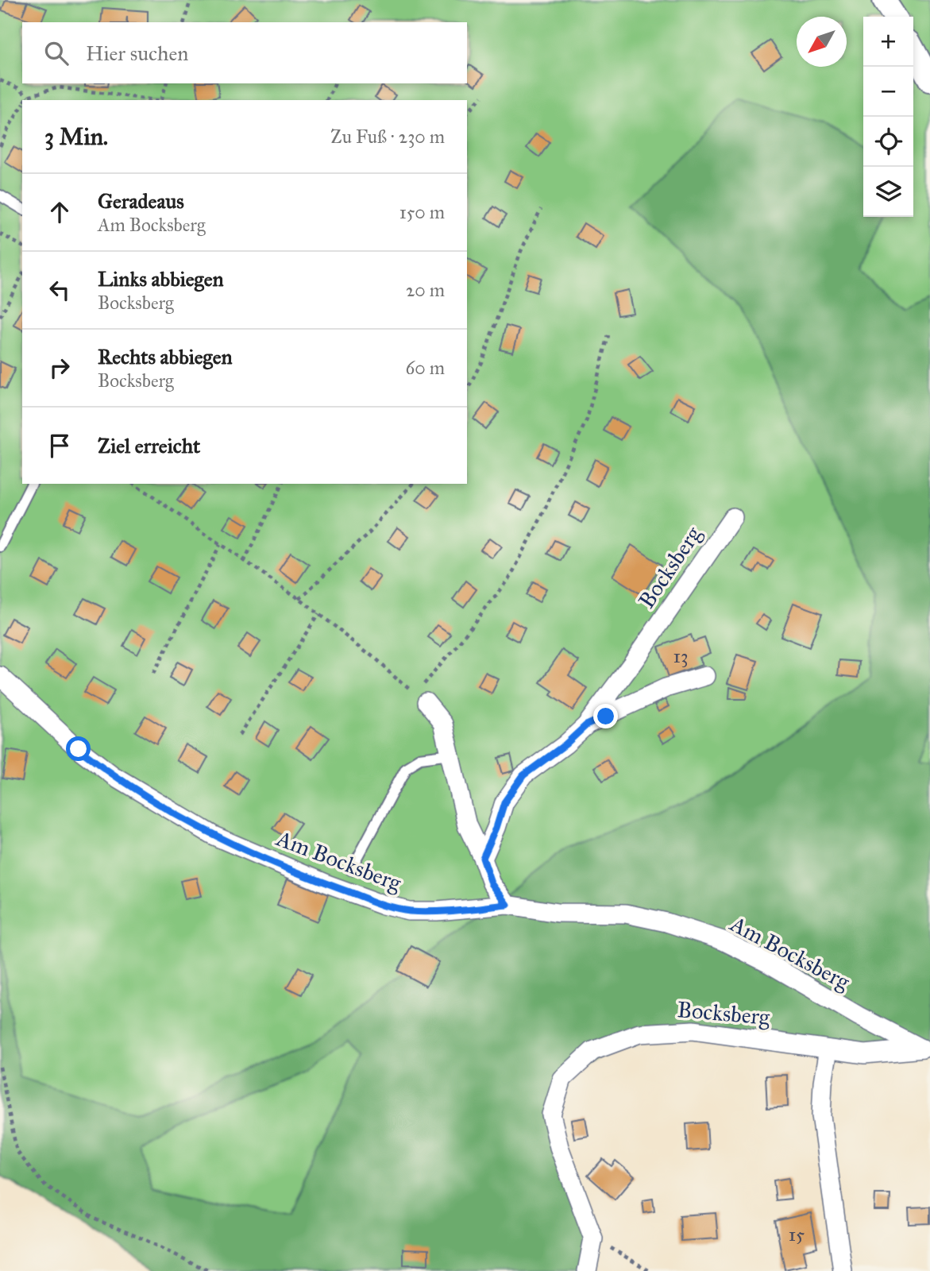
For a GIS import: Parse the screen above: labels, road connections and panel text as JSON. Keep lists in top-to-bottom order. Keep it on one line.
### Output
{"streets":{"street":["Bocksberg","Am Bocksberg"]},"crossings":[["Bocksberg","Am Bocksberg"]],"house_numbers":["13","15"],"north":"bottom left","page":{"map_buttons":["+","−"],"search":"Hier suchen","heading":["3 Min.","Zu Fuß · 230 m"],"list":[["Geradeaus","Am Bocksberg","150 m"],["Links abbiegen","Bocksberg","20 m"],["Rechts abbiegen","Bocksberg","60 m"],"Ziel erreicht"]}}
